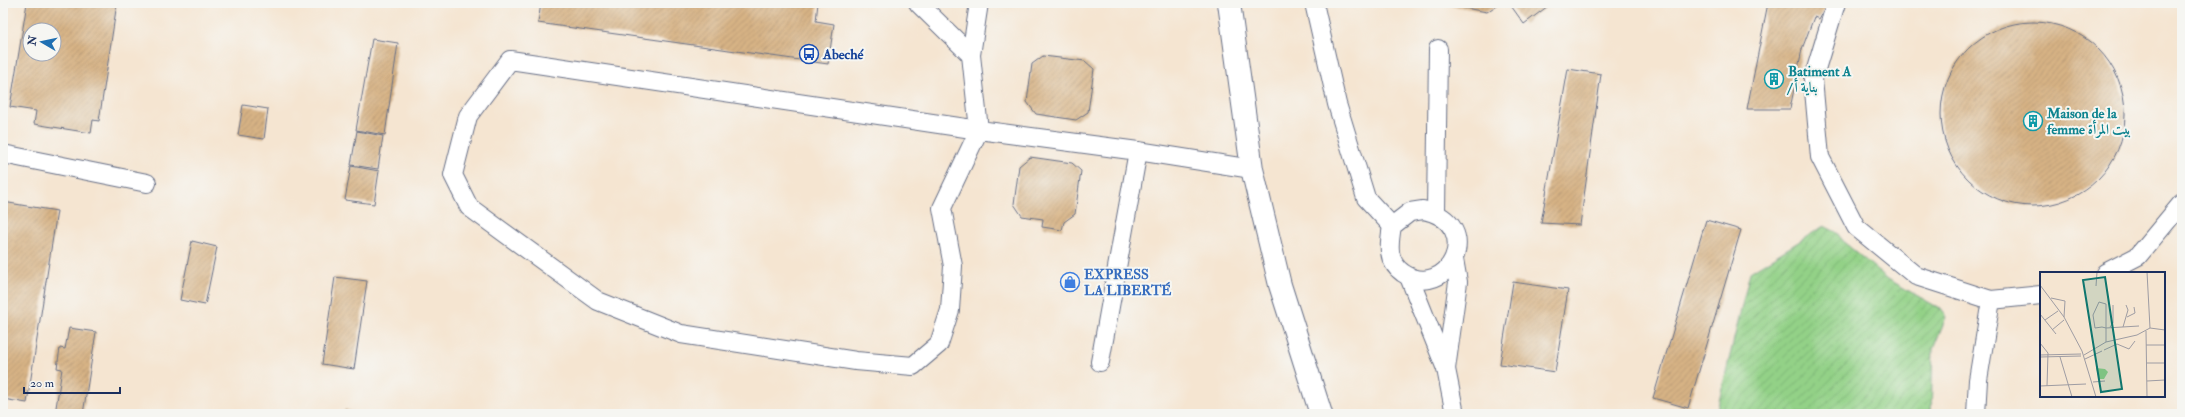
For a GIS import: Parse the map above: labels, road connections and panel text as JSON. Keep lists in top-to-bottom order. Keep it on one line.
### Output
{"places":{"bus stop":["Abeché"],"building":["Batiment A / بناية أ","Maison de la femme بيت المرأة"],"shop":["EXPRESS LA LIBERTÉ"]},"scale_bar":"20 m","north":"left"}
